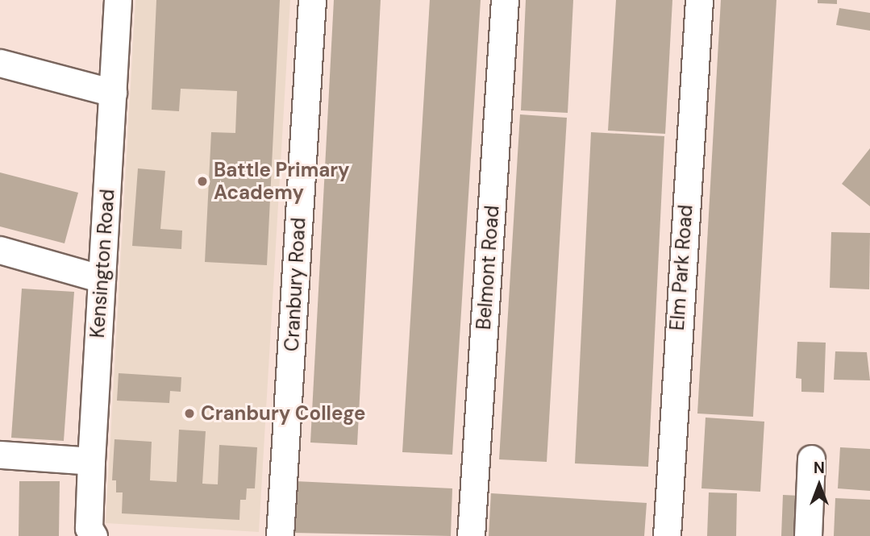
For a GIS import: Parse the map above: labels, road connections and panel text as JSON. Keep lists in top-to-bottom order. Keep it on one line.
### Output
{"streets":{"street":["Kensington Road","Belmont Road","Elm Park Road","Cranbury Road"]},"places":["Battle Primary Academy","Cranbury College"],"north":"top"}
